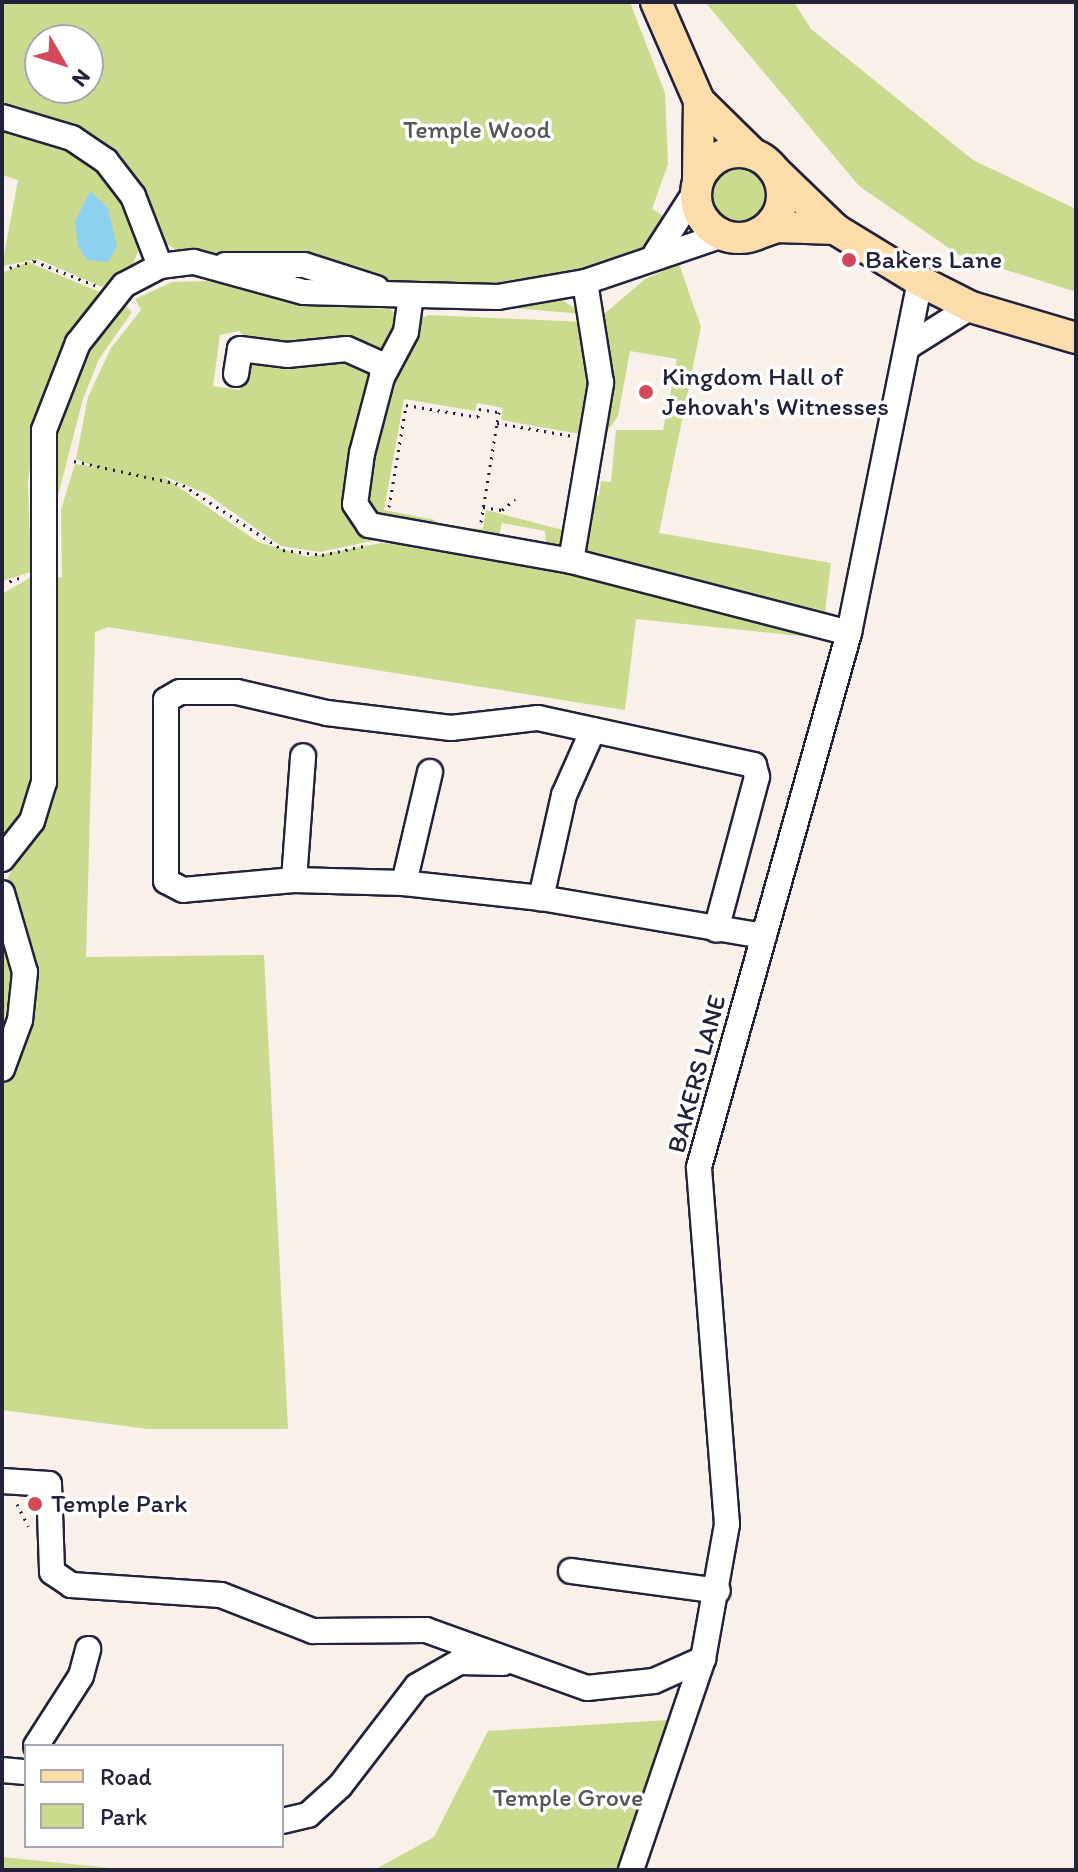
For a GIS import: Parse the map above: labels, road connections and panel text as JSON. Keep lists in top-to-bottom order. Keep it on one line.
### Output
{"streets":{"street":["BAKERS LANE"]},"parks":["Temple Wood","Temple Grove"],"places":["Bakers Lane","Kingdom Hall of Jehovah's Witnesses","Temple Park"],"legend":["Road","Park"],"north":"bottom right"}
